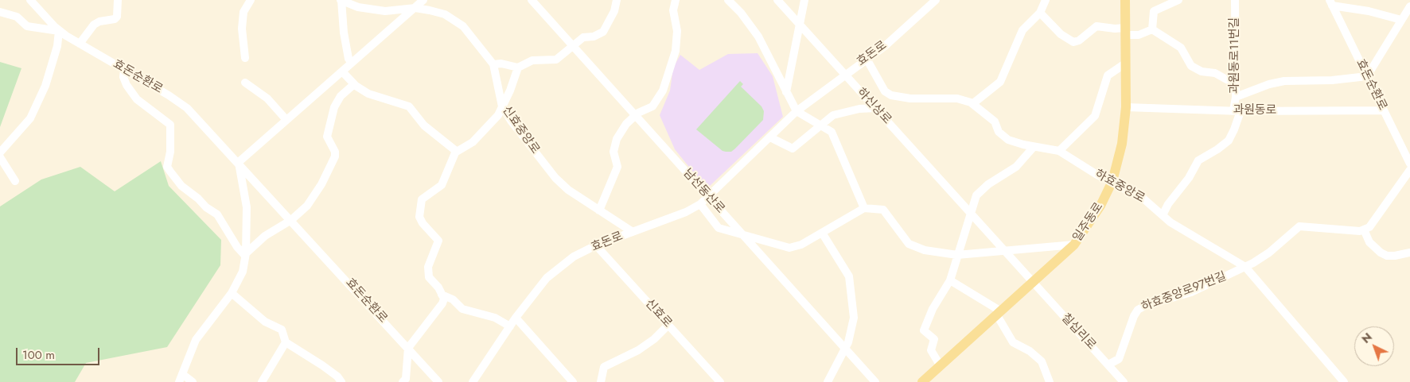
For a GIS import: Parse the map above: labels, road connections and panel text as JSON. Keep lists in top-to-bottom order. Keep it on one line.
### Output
{"streets":{"main road":["일주동로"],"street":["효돈로","과원동로11번길","효돈순환로","하신상로","과원동로","신효중앙로","하효중앙로","남선동산로","하효중앙로97번길","신효로","칠십리로"]},"crossings":[["효돈로","하신상로"],["효돈로","신효중앙로"],["효돈로","하효중앙로"],["효돈로","남선동산로"],["효돈로","신효로"],["과원동로11번길","과원동로"],["과원동로11번길","하효중앙로"],["효돈순환로","과원동로"],["하신상로","일주동로"],["하신상로","칠십리로"],["과원동로","일주동로"],["하효중앙로","일주동로"],["하효중앙로","하효중앙로97번길"],["일주동로","칠십리로"],["하효중앙로97번길","칠십리로"]],"scale_bar":"100 m","north":"top left"}
